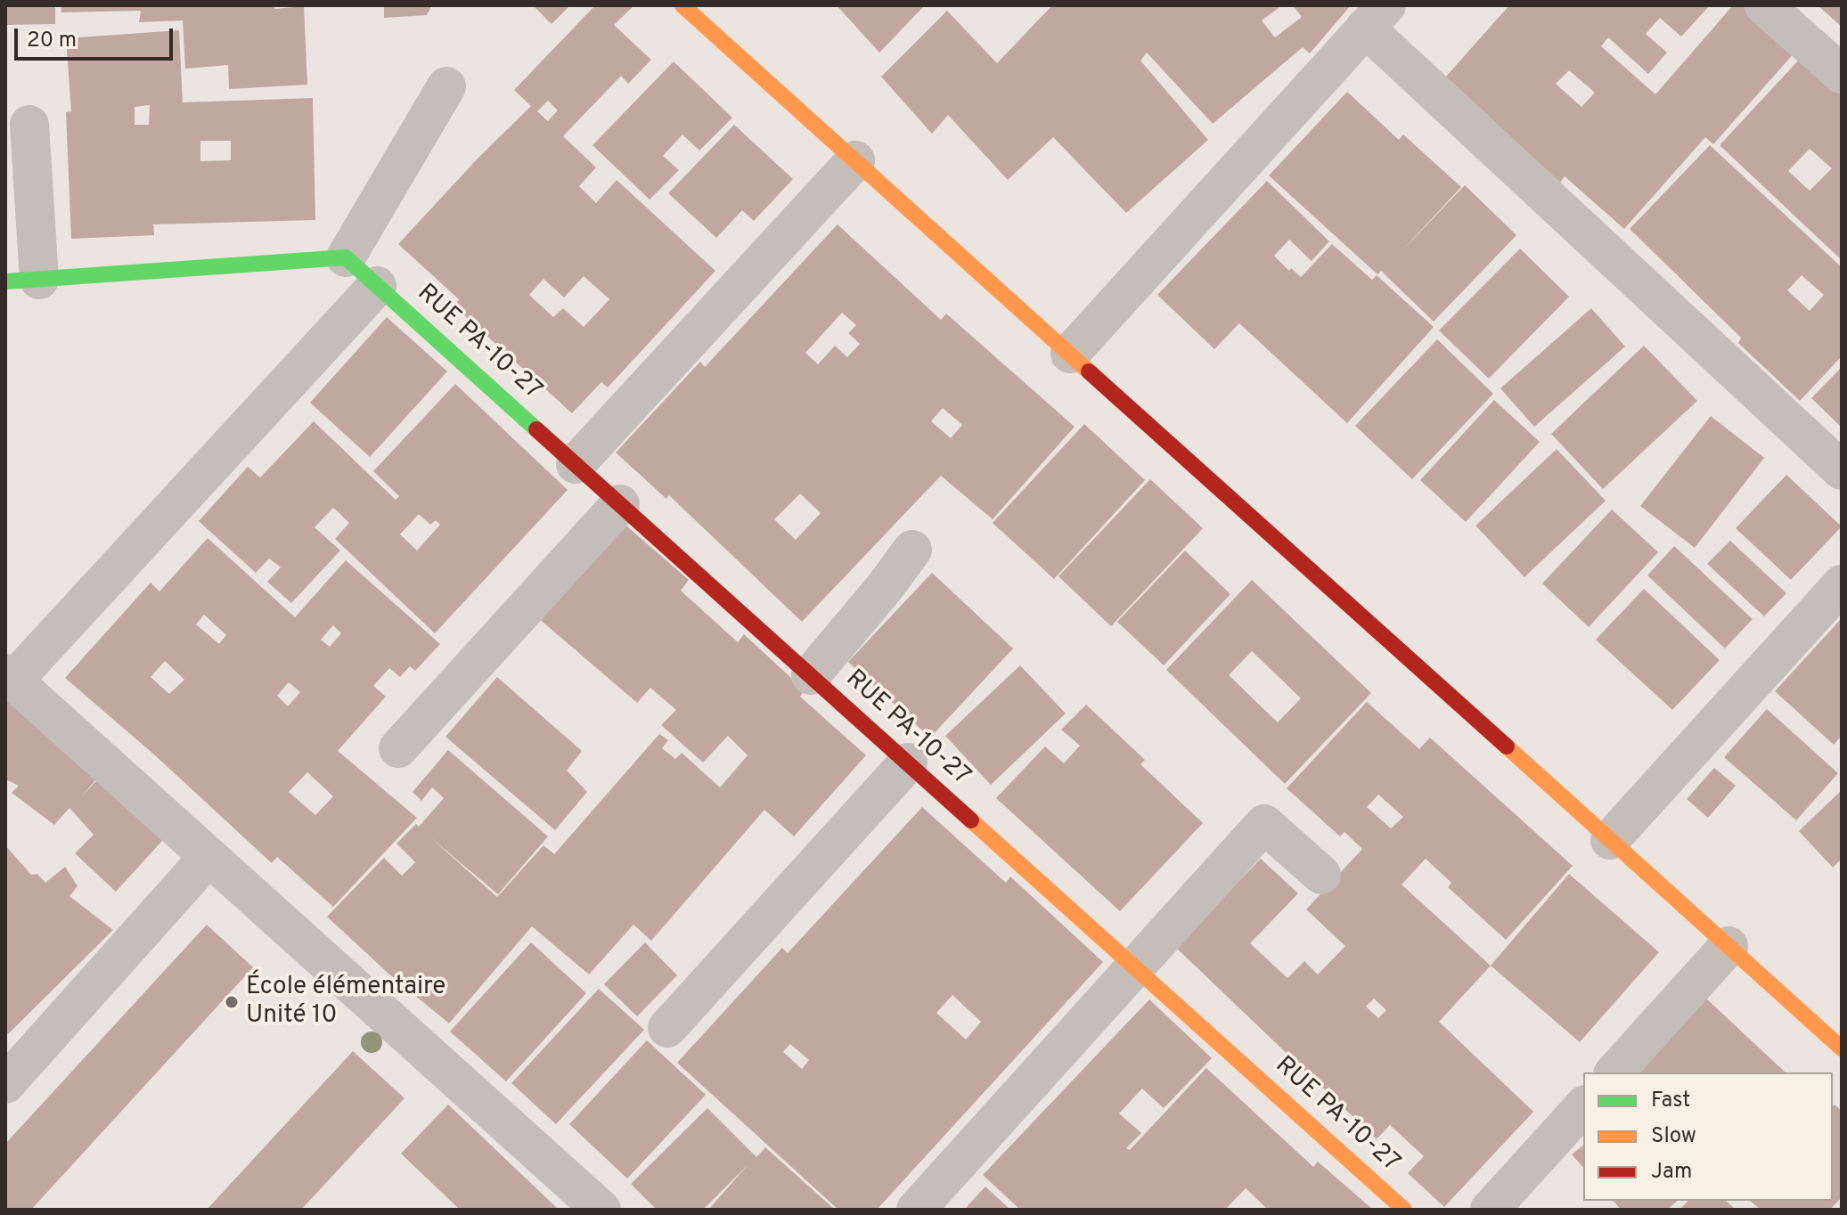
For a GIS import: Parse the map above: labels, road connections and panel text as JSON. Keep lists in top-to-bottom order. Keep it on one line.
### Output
{"streets":{"street":["RUE PA-10-27"]},"places":["École élémentaire Unité 10"],"legend":["Fast","Slow","Jam"],"scale_bar":"20 m"}
